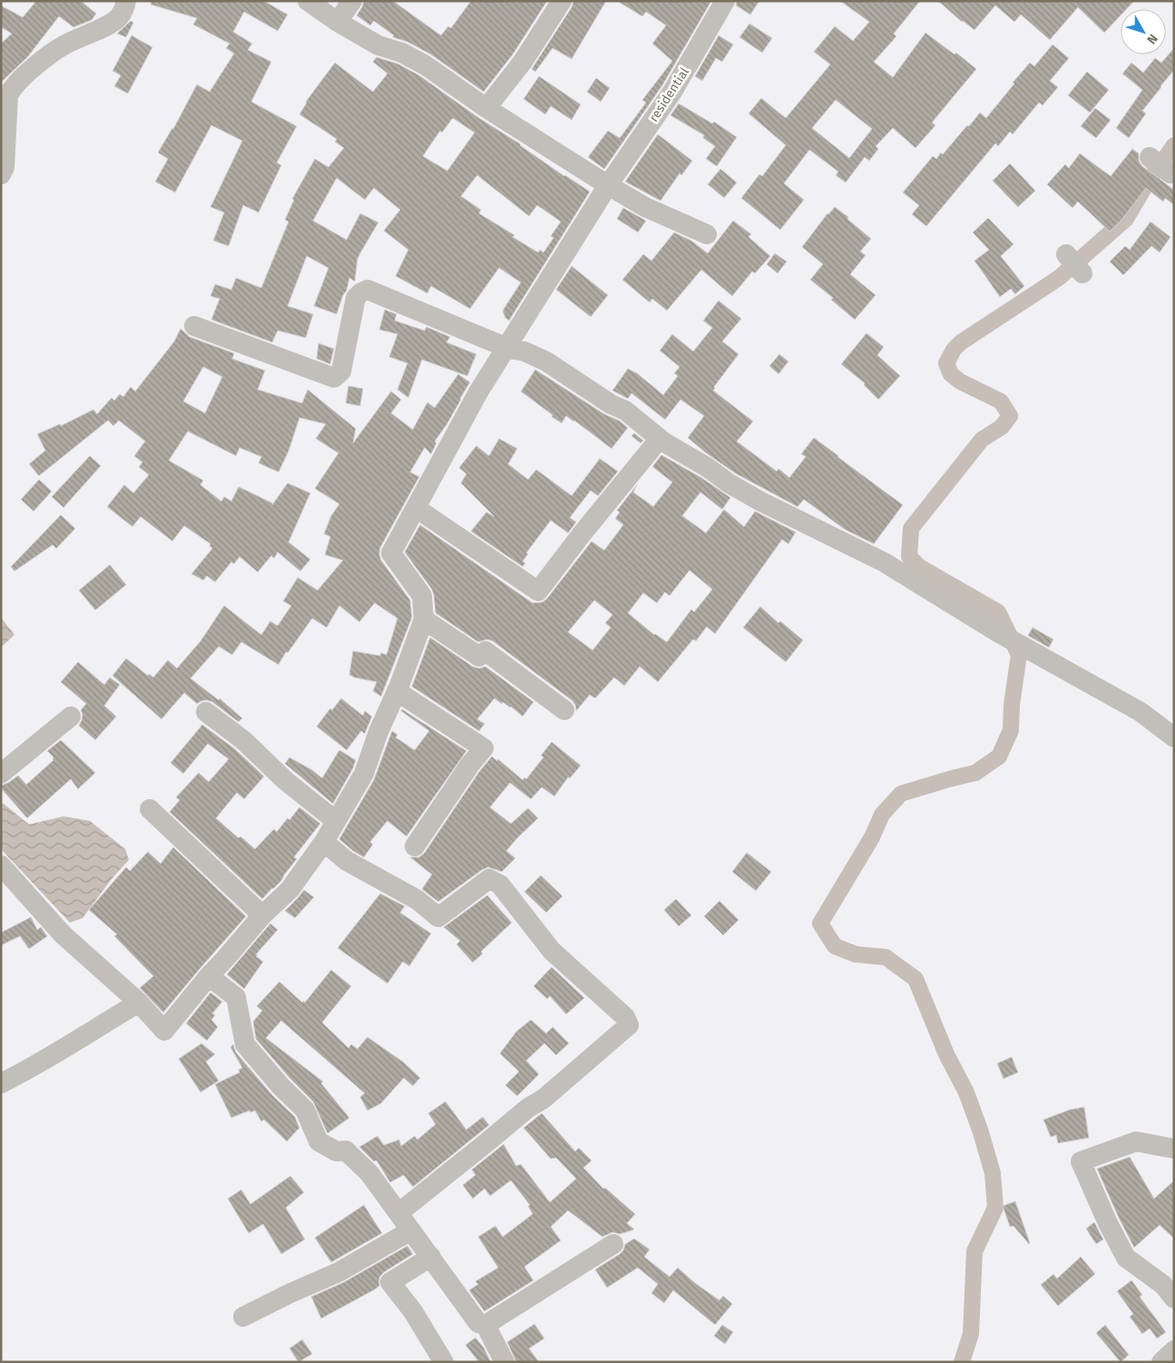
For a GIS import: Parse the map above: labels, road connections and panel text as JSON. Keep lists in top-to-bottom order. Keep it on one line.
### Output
{"streets":{"street":["residential"]},"north":"bottom right"}
